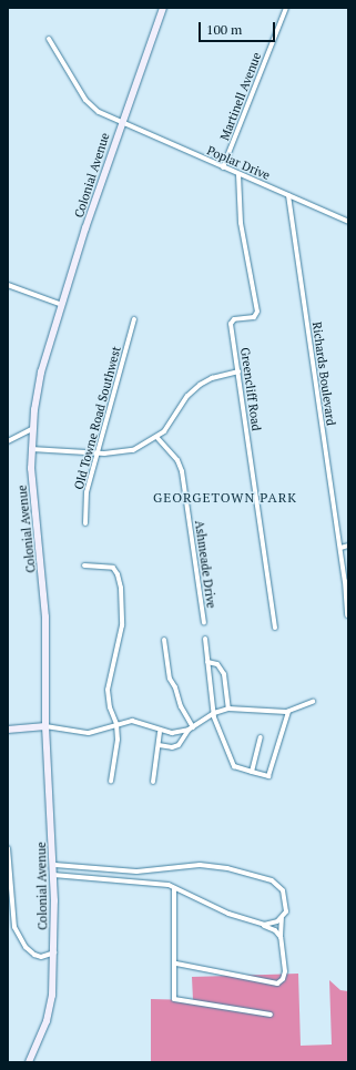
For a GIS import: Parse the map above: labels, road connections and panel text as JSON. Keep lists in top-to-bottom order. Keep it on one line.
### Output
{"streets":{"main road":["Colonial Avenue"],"street":["Martinell Avenue","Poplar Drive","Richards Boulevard","Greencliff Road","Old Towne Road Southwest","Ashmeade Drive"]},"crossings":[["Martinell Avenue","Poplar Drive"],["Poplar Drive","Colonial Avenue"],["Poplar Drive","Richards Boulevard"],["Poplar Drive","Greencliff Road"]],"districts":["GEORGETOWN PARK"],"scale_bar":"100 m"}
